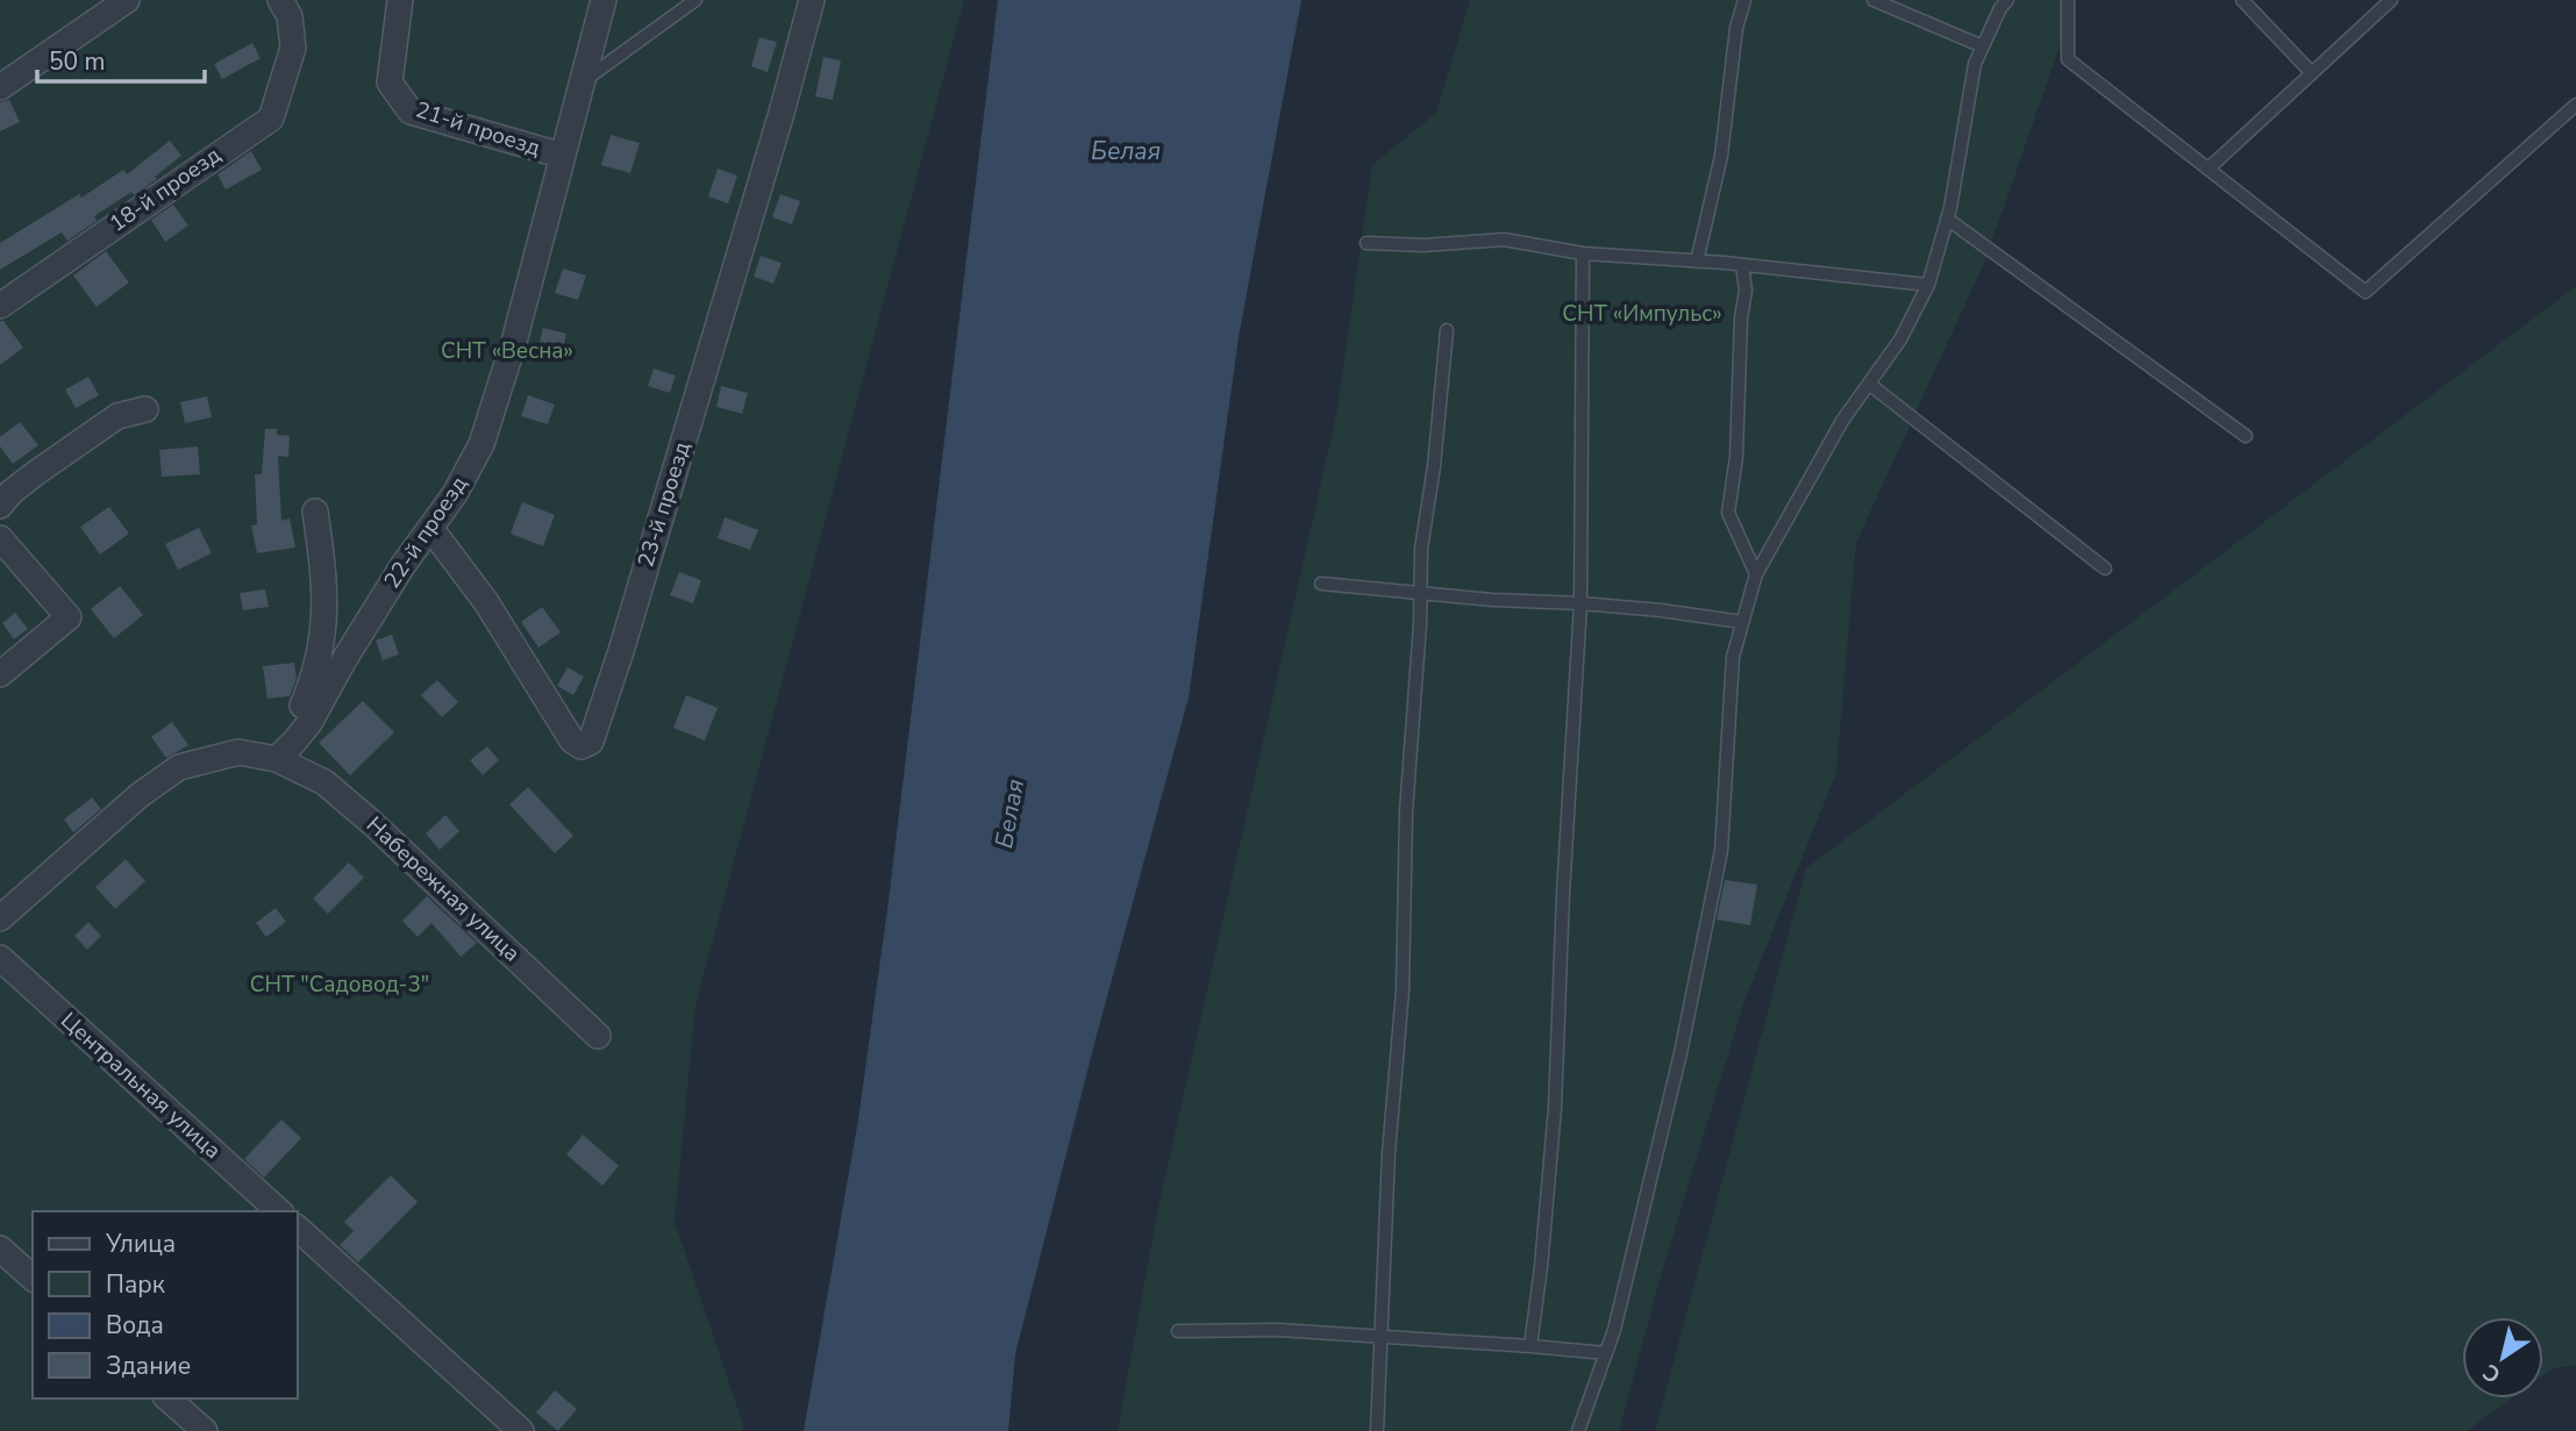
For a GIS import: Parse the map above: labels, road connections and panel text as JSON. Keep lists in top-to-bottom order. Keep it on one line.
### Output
{"streets":{"street":["21-й проезд","18-й проезд","23-й проезд","22-й проезд","Набережная улица","Центральная улица"]},"crossings":[["21-й проезд","22-й проезд"],["23-й проезд","22-й проезд"],["22-й проезд","Набережная улица"]],"water":["Белая"],"parks":["СНТ «Импульс»","СНТ «Весна»","СНТ \"Садовод-3\""],"legend":["Улица","Парк","Вода","Здание"],"scale_bar":"50 m","north":"bottom left"}
